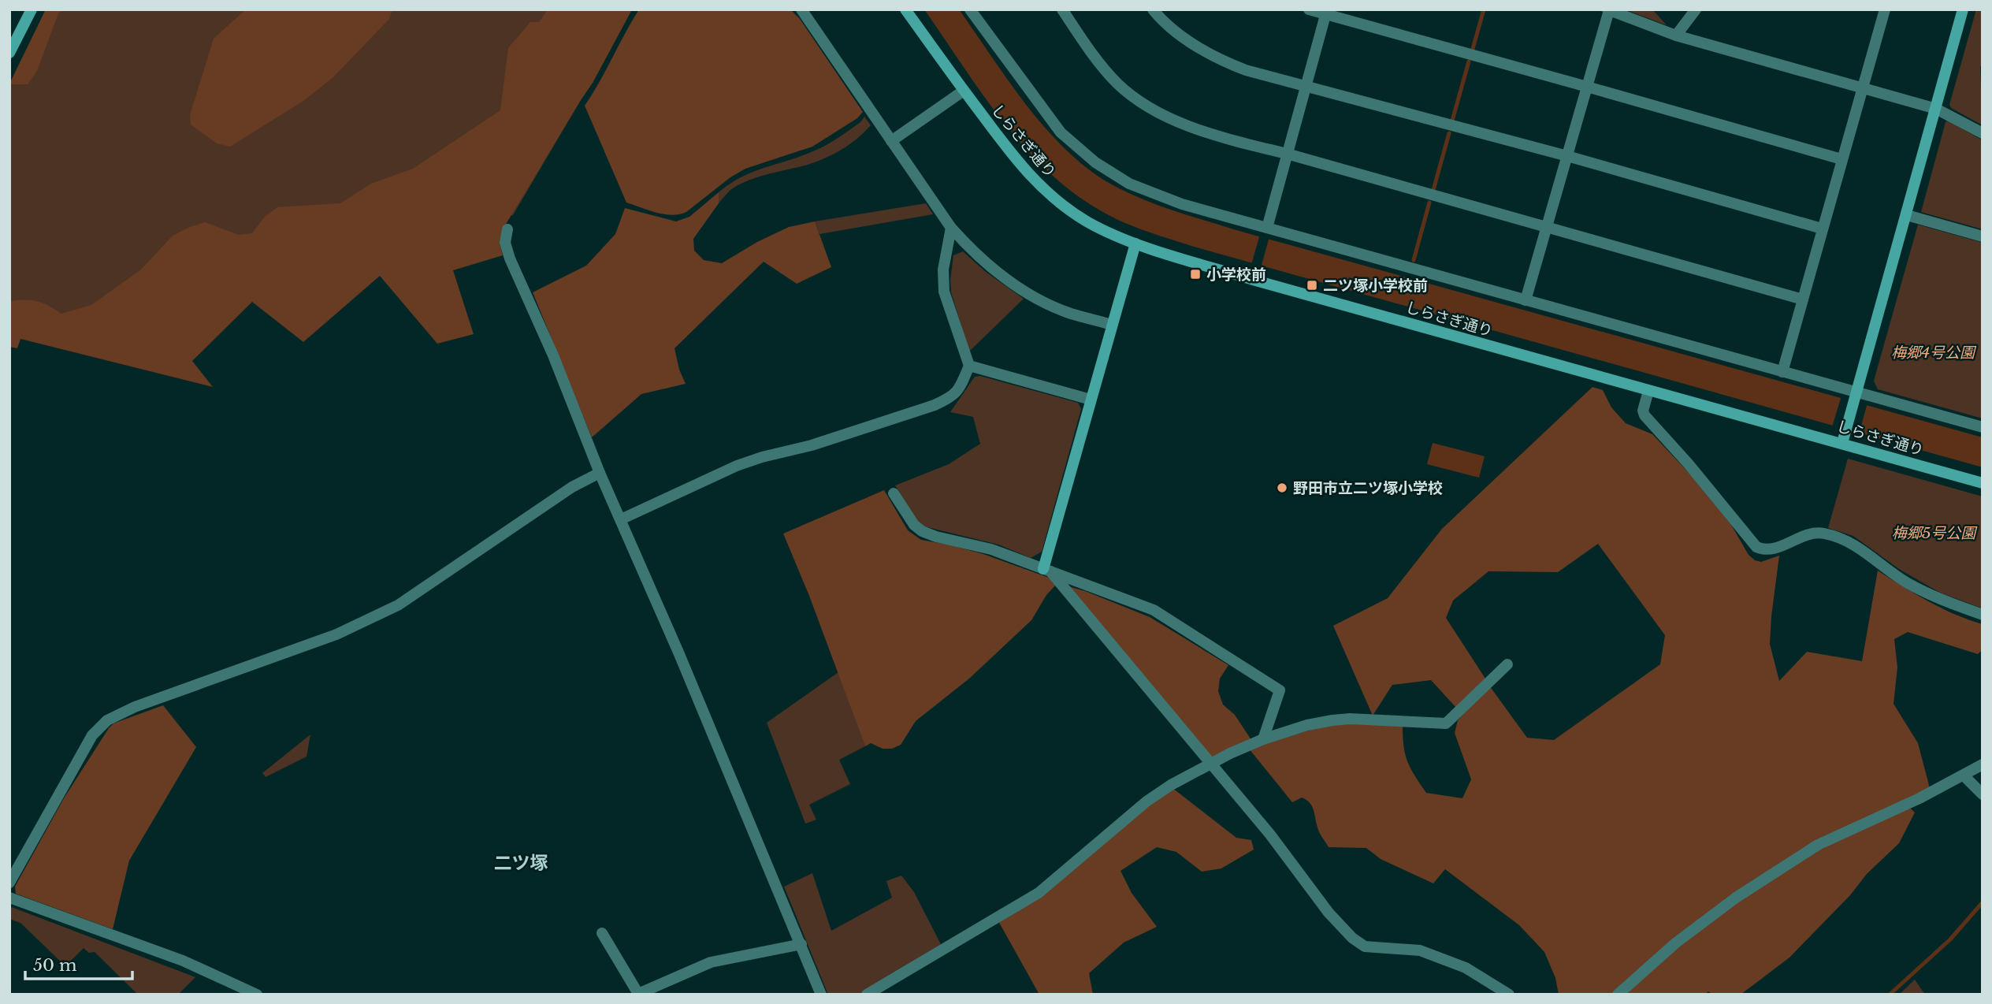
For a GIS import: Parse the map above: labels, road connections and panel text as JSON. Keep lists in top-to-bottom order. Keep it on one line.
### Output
{"streets":{"street":["しらさぎ通り"]},"districts":["二ツ塚"],"parks":["梅郷4号公園","梅郷5号公園"],"places":{"transit":["小学校前","二ツ塚小学校前"],"other":["野田市立二ツ塚小学校"]},"scale_bar":"50 m"}
